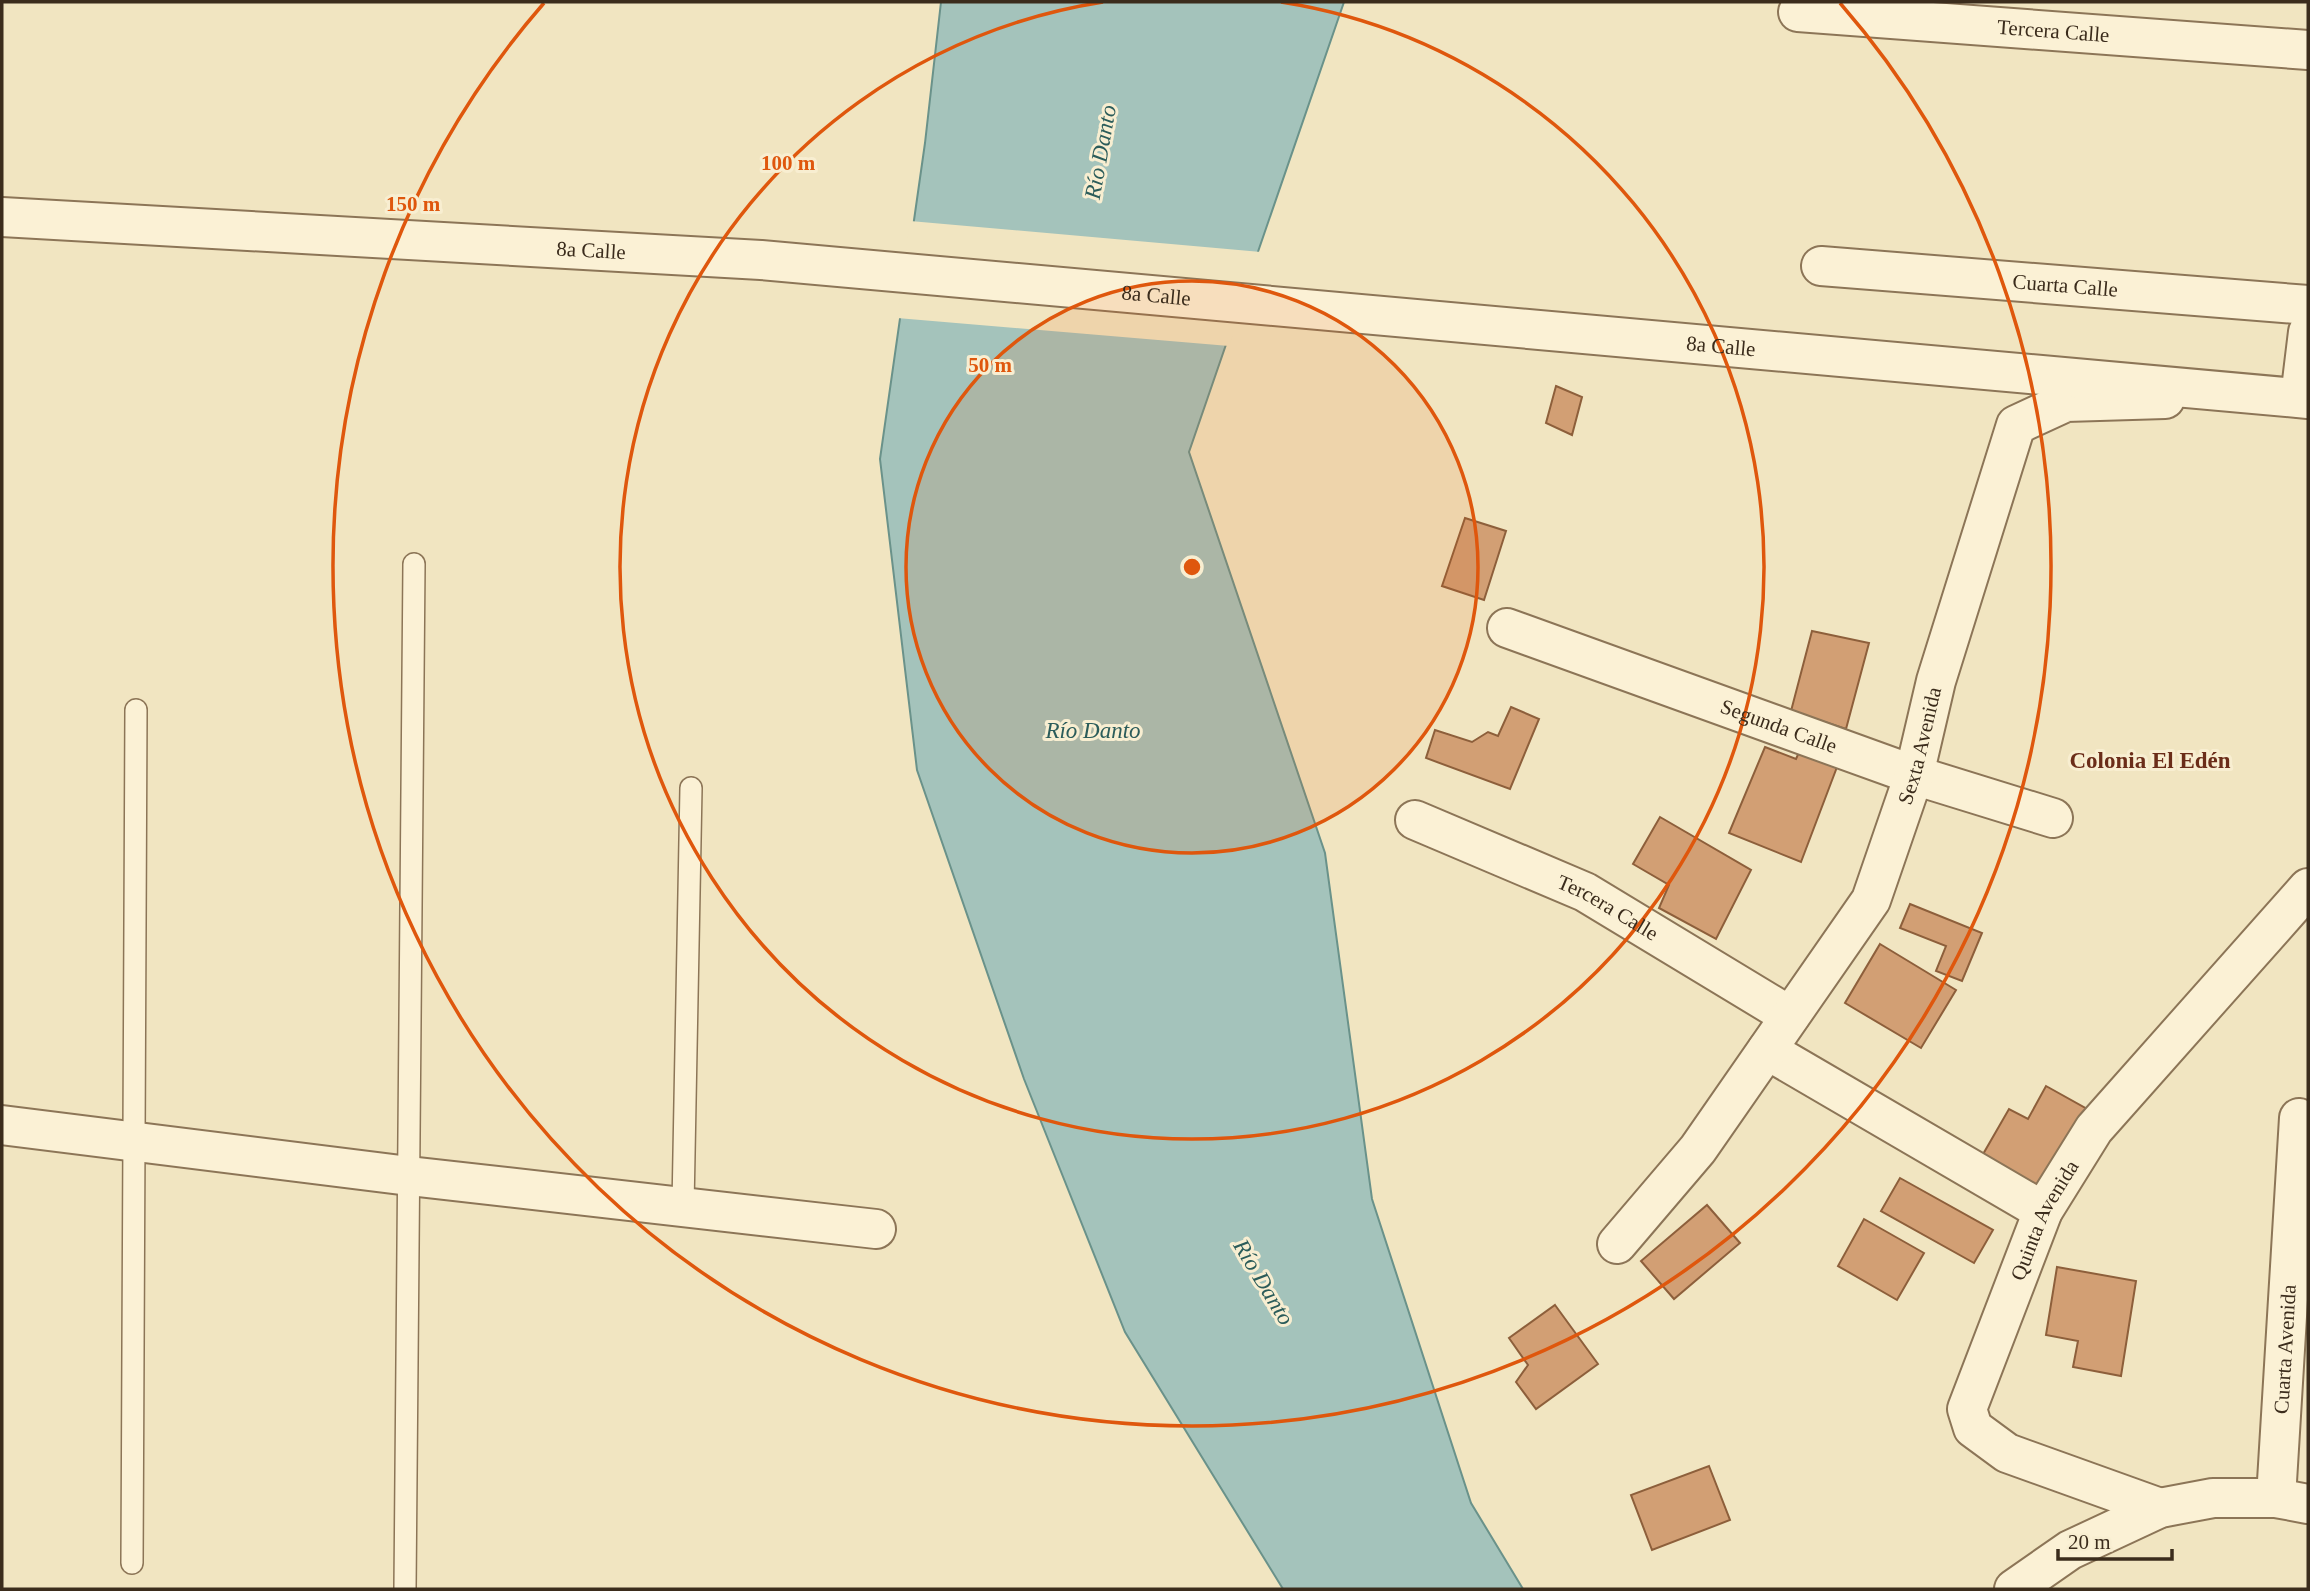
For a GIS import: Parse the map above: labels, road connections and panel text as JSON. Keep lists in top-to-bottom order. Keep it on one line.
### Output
{"streets":{"street":["Tercera Calle","8a Calle","Cuarta Calle","Segunda Calle","Sexta Avenida","Quinta Avenida","Cuarta Avenida"]},"crossings":[["Tercera Calle","Sexta Avenida"],["8a Calle","Sexta Avenida"],["Segunda Calle","Sexta Avenida"]],"districts":["Colonia El Edén"],"water":["Río Danto"],"scale_bar":"20 m","rings":["100 m","150 m","50 m"]}
